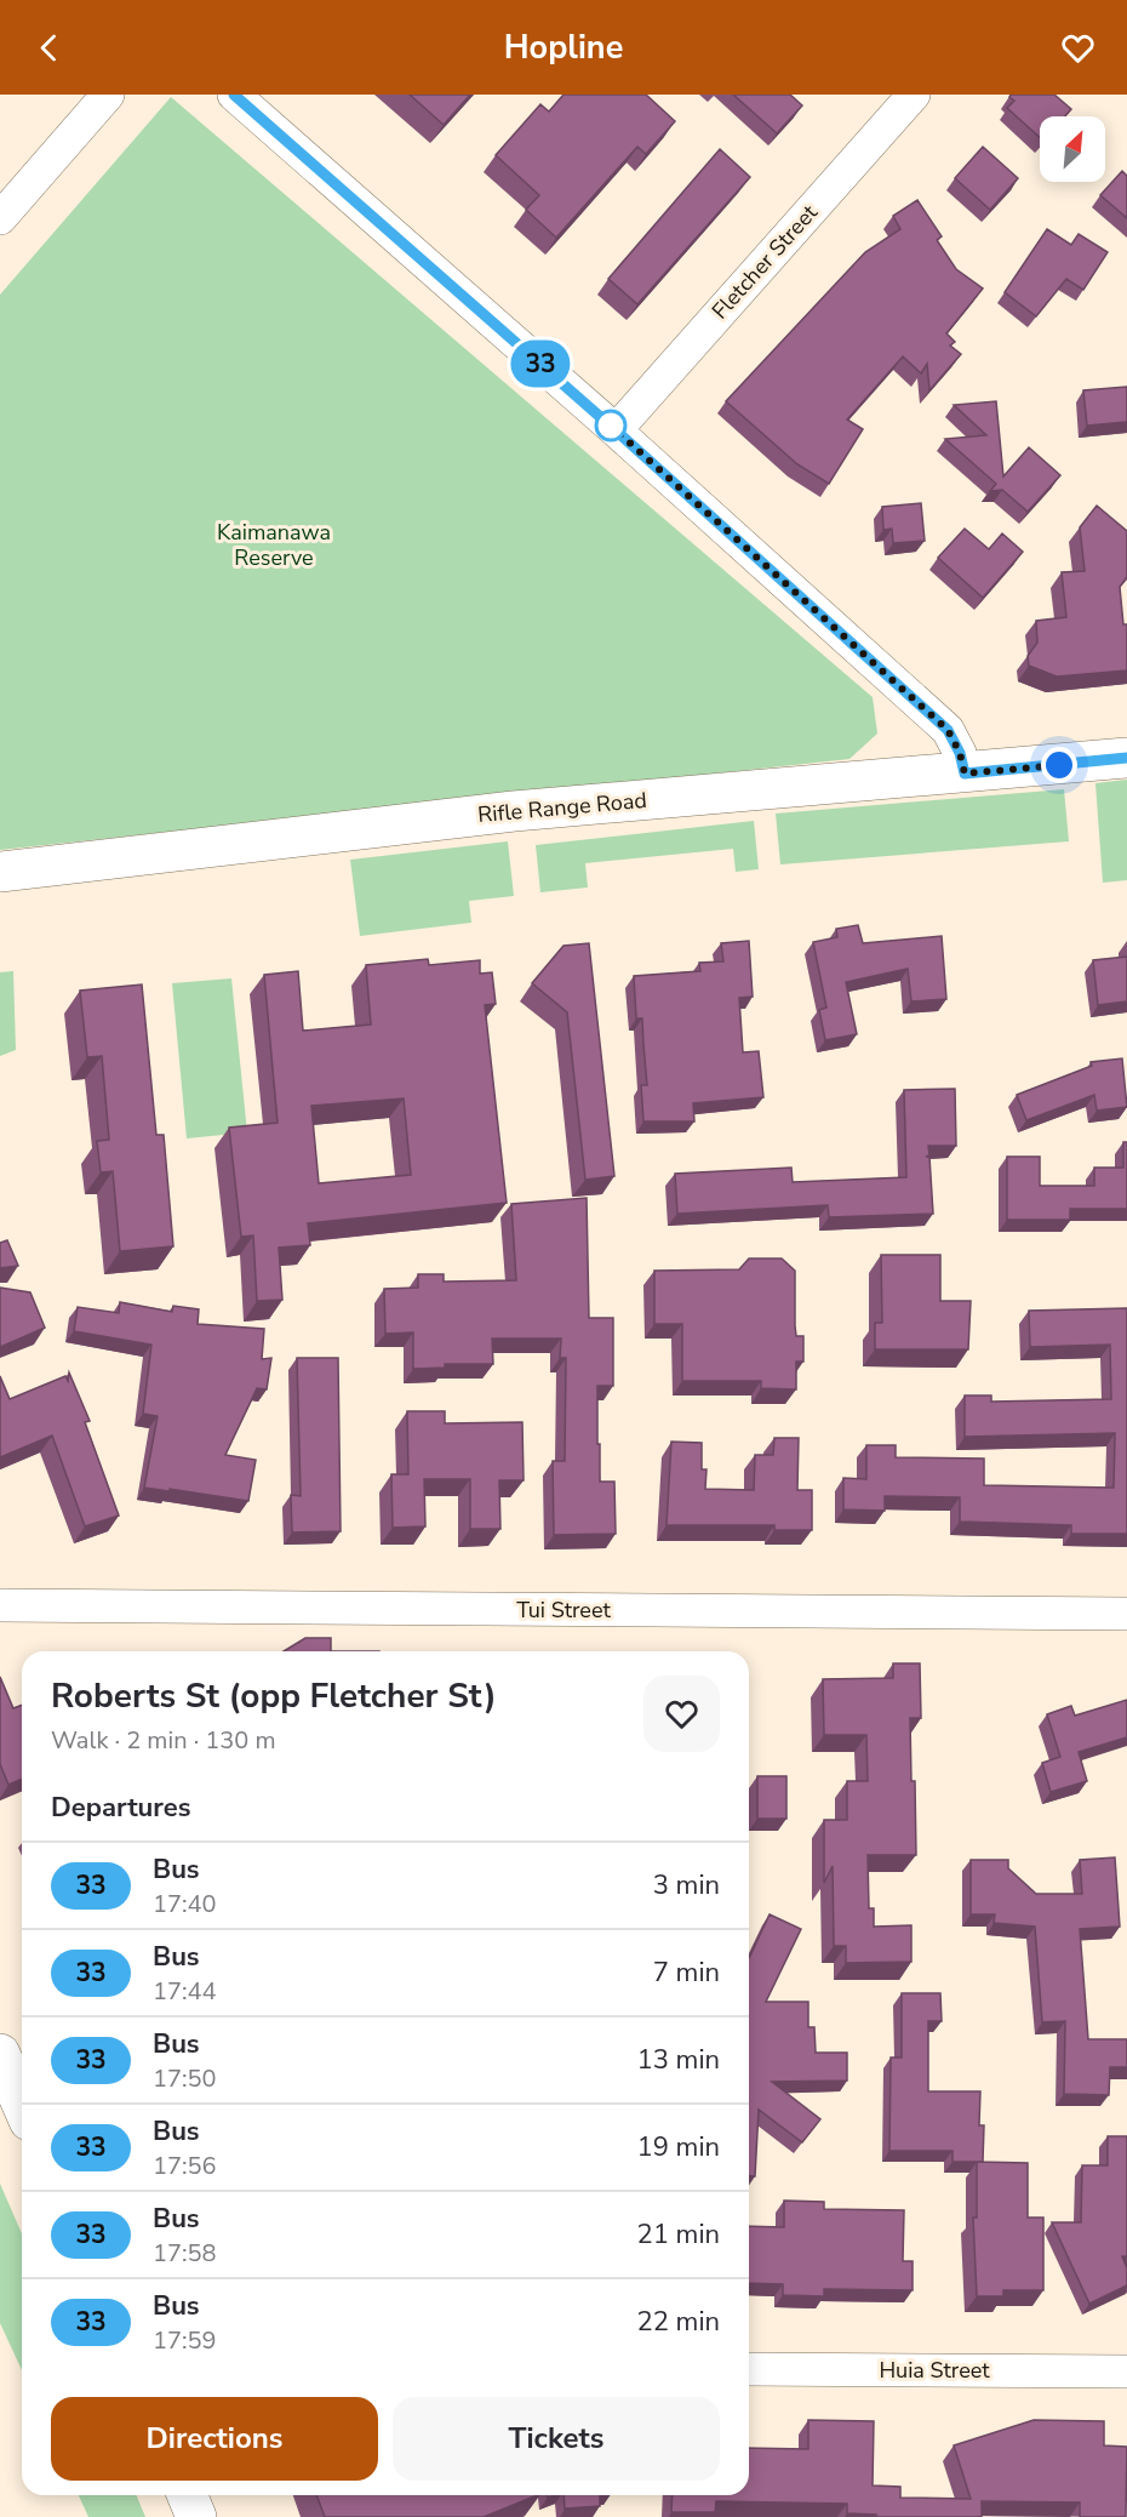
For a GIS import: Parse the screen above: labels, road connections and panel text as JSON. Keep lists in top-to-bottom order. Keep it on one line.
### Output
{"streets":{"street":["Fletcher Street","Rifle Range Road","Tui Street","Huia Street"]},"parks":["Kaimanawa Reserve"],"lines":["bus line 33"],"north":"top right","page":{"header":"Hopline","on_map":"33","heading":[["Roberts St (opp Fletcher St)","Walk · 2 min · 130 m"],"Departures"],"list":[{"mark":"33","name":"Bus","note":"17:40","value":"3 min"},{"mark":"33","name":"Bus","note":"17:44","value":"7 min"},{"mark":"33","name":"Bus","note":"17:50","value":"13 min"},{"mark":"33","name":"Bus","note":"17:56","value":"19 min"},{"mark":"33","name":"Bus","note":"17:58","value":"21 min"},{"mark":"33","name":"Bus","note":"17:59","value":"22 min"}],"buttons":["Directions","Tickets"]}}
